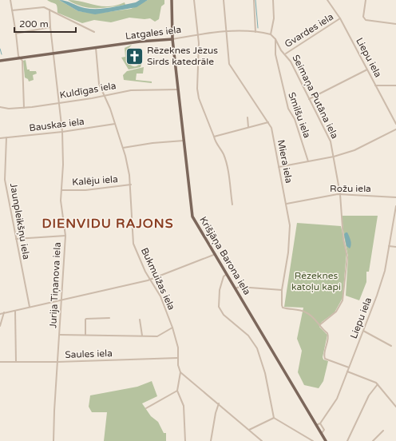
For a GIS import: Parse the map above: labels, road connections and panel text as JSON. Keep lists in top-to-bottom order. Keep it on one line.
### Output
{"streets":{"main road":["Latgales iela","Krišjāņa Barona iela"],"street":["Gvardes iela","Liepu iela","Kuldīgas iela","Seimaņa Putāna iela","Smilšu iela","Bauskas iela","Miera iela","Kalēju iela","Rožu iela","Jaunpleikšņu iela","Bukmuižas iela","Jurija Tiņanova iela","Saules iela"]},"crossings":[["Gvardes iela","Liepu iela"],["Gvardes iela","Seimaņa Putāna iela"],["Latgales iela","Miera iela"],["Latgales iela","Krišjāņa Barona iela"],["Latgales iela","Bukmuižas iela"],["Latgales iela","Jurija Tiņanova iela"],["Kuldīgas iela","Krišjāņa Barona iela"],["Kuldīgas iela","Bukmuižas iela"],["Kuldīgas iela","Jurija Tiņanova iela"],["Seimaņa Putāna iela","Smilšu iela"],["Seimaņa Putāna iela","Miera iela"],["Seimaņa Putāna iela","Rožu iela"],["Bauskas iela","Jaunpleikšņu iela"],["Bauskas iela","Bukmuižas iela"],["Bauskas iela","Jurija Tiņanova iela"],["Miera iela","Rožu iela"],["Kalēju iela","Bukmuižas iela"],["Kalēju iela","Jurija Tiņanova iela"],["Bukmuižas iela","Saules iela"],["Jurija Tiņanova iela","Saules iela"]],"districts":["DIENVIDU RAJONS"],"parks":["Rēzeknes katoļu kapi"],"places":{"church":["Rēzeknes Jēzus Sirds katedrāle"]},"scale_bar":"200 m"}
